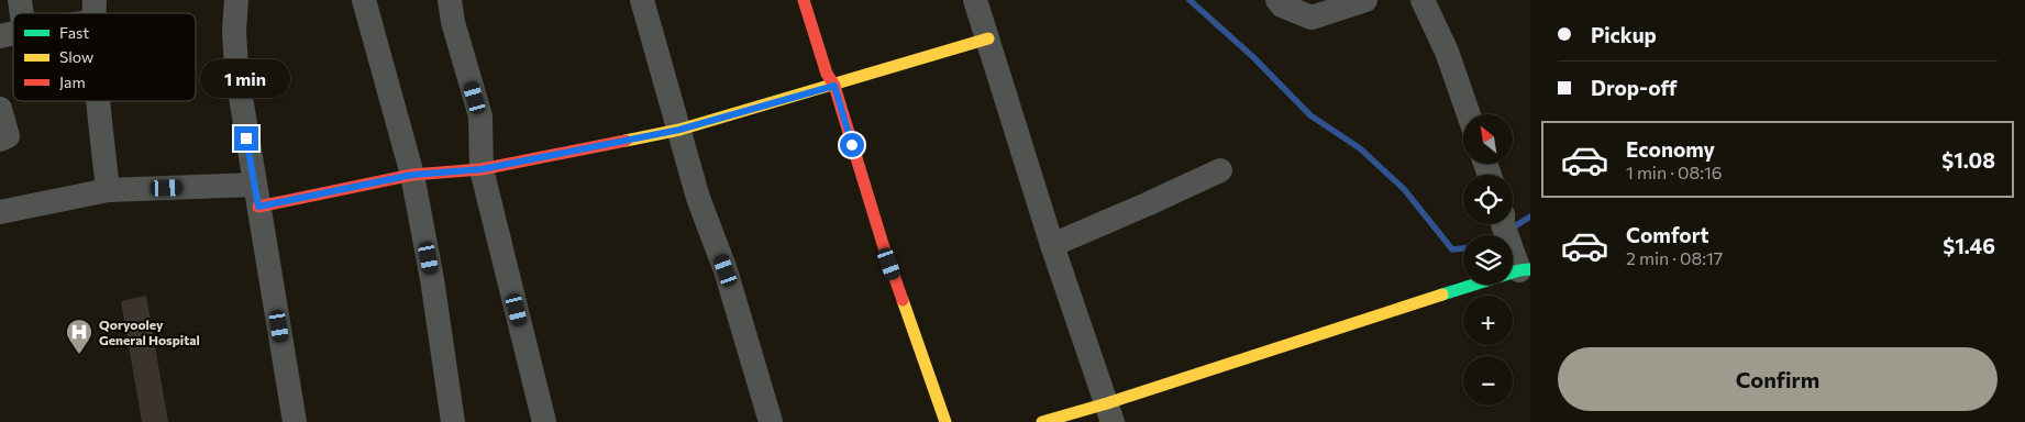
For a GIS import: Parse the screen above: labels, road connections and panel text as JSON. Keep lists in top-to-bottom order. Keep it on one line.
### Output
{"places":{"hospital":["Qoryooley General Hospital"]},"legend":["Fast","Slow","Jam"],"north":"top left","page":{"banner":["Pickup","Drop-off"],"bubble":"1 min","map_buttons":["+","−"],"list":[{"name":"Economy","note":"1 min · 08:16","value":"$1.08"},{"name":"Comfort","note":"2 min · 08:17","value":"$1.46"}],"buttons":"Confirm"}}
